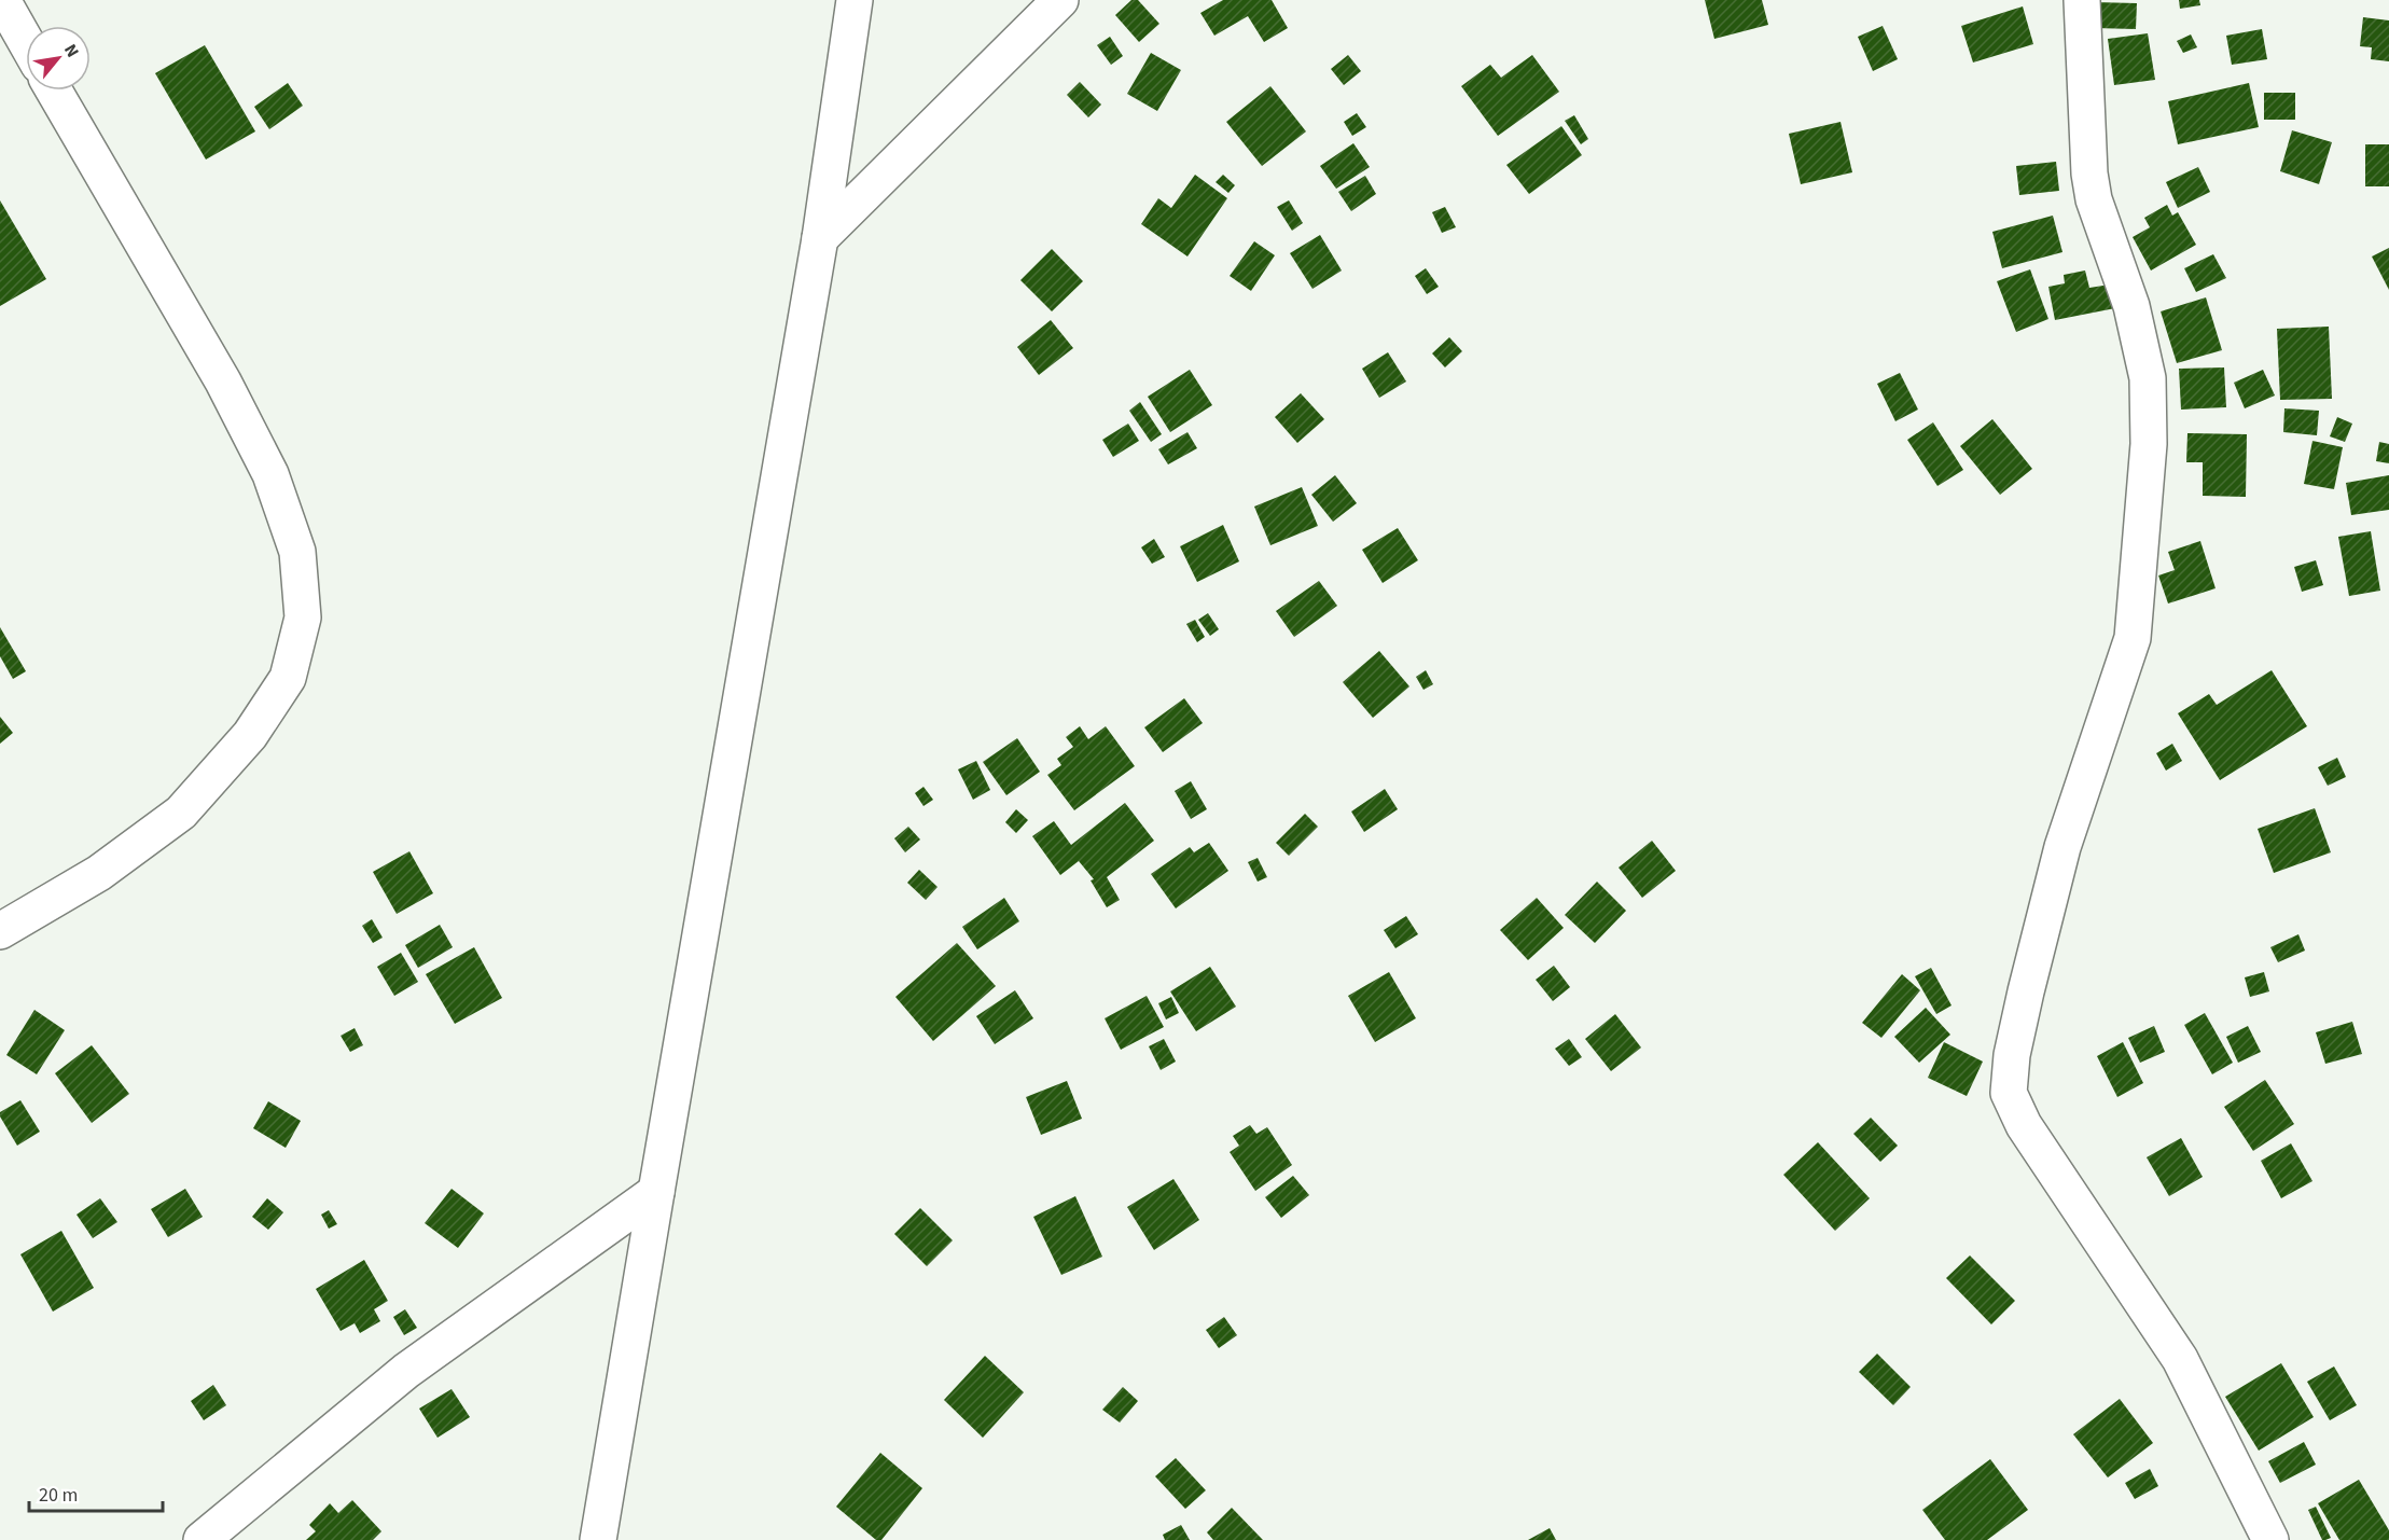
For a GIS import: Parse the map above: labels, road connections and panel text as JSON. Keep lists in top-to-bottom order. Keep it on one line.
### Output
{"scale_bar":"20 m","north":"top right"}
